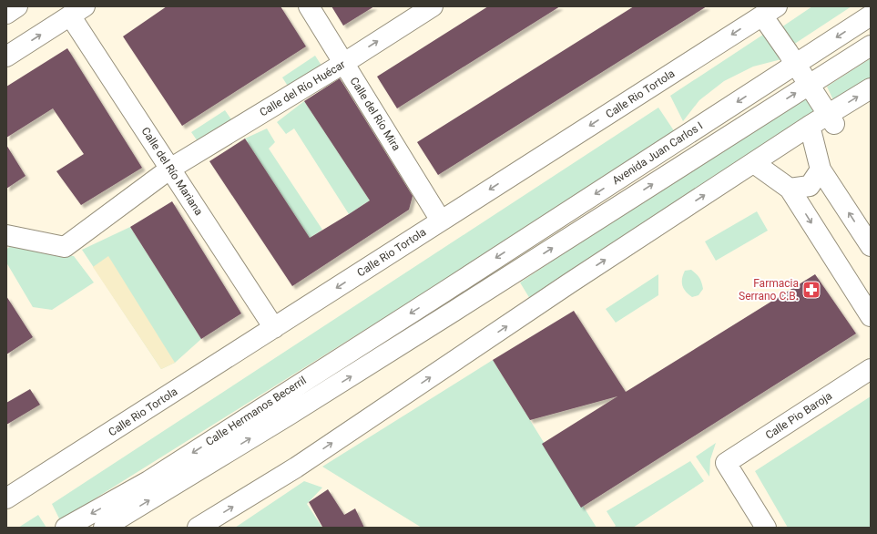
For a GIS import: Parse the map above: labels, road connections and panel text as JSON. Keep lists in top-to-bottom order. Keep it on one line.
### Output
{"streets":{"street":["Calle del Río Huécar","Calle Rio Tortola","Calle del Río Mira","Avenida Juan Carlos I","Calle del Río Mariana","Calle Hermanos Becerril","Calle Pio Baroja"]},"crossings":[["Calle del Río Huécar","Calle del Río Mira"],["Calle del Río Huécar","Calle del Río Mariana"],["Calle Rio Tortola","Calle del Río Mira"],["Calle Rio Tortola","Calle del Río Mariana"],["Avenida Juan Carlos I","Calle Hermanos Becerril"]],"places":{"pharmacy":["Farmacia Serrano C.B."]}}
